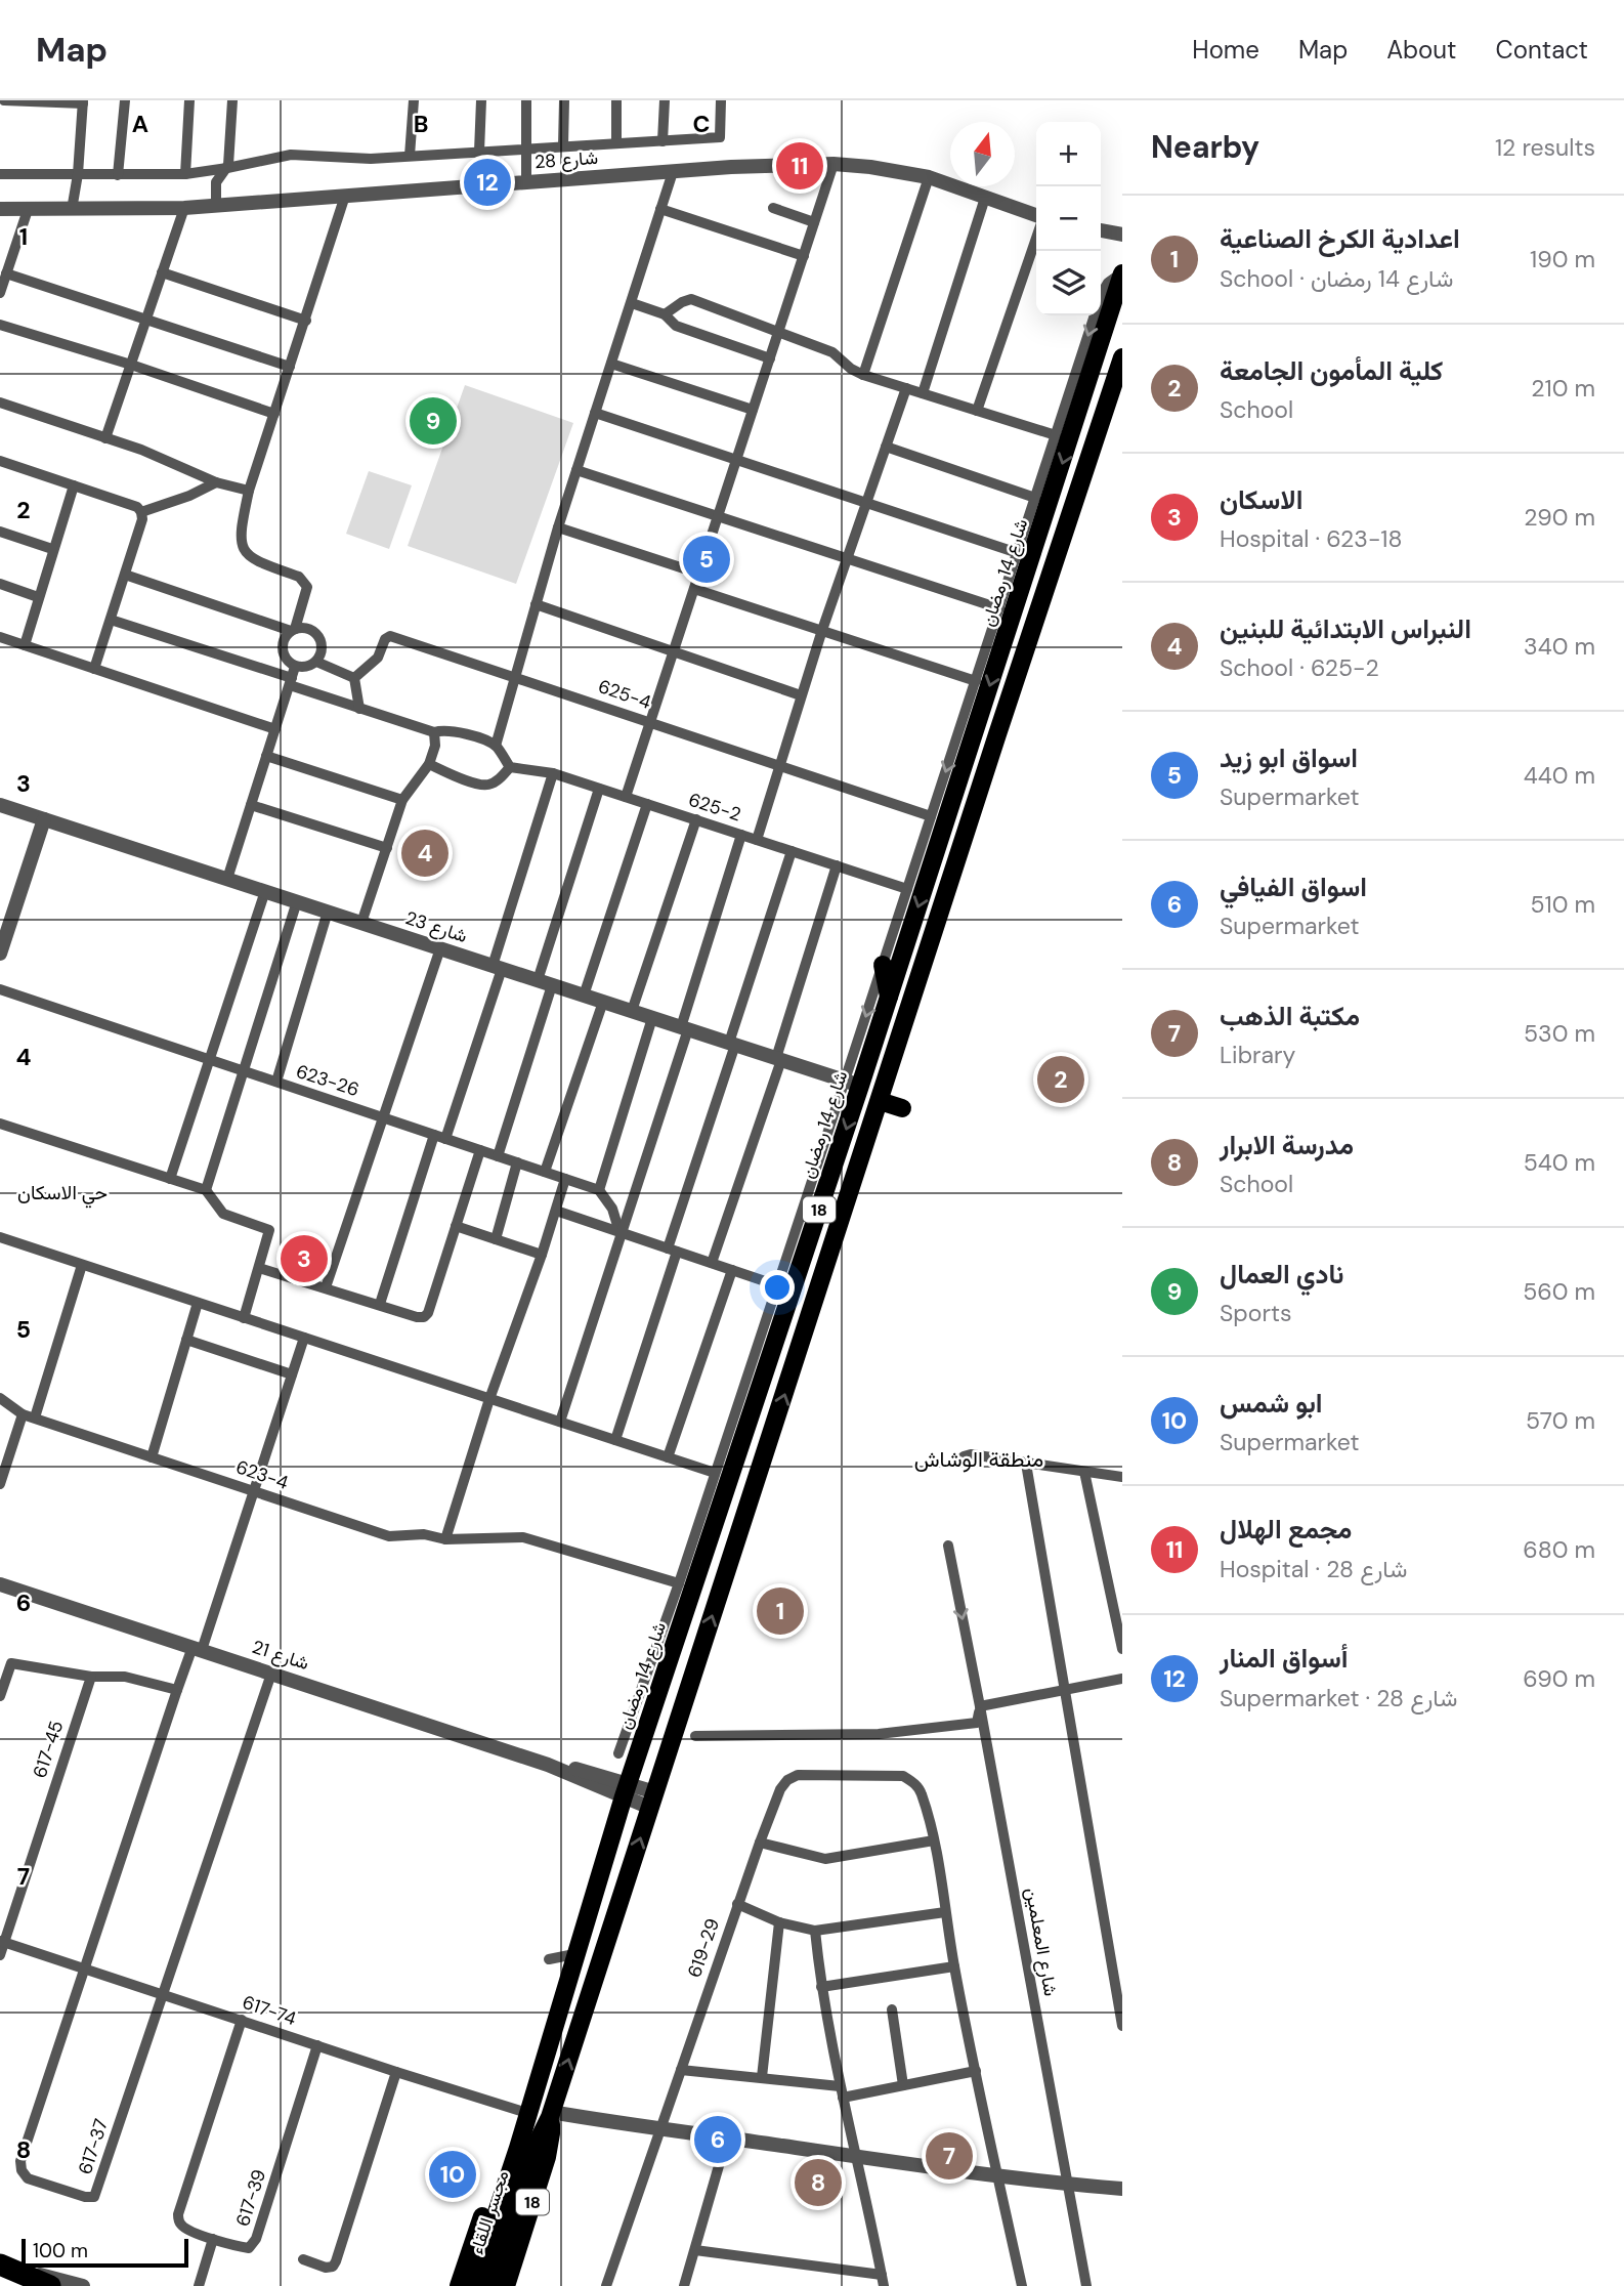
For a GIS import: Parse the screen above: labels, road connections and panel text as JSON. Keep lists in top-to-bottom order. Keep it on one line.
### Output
{"streets":{"main road":["شارع 14 رمضان","18","مجسر اللقاء"],"street":["شارع 28","625-4","625-2","شارع 23","623-26","623-4","شارع 21","617-45","شارع المعلمين","619-29","617-74","617-37","617-39"]},"crossings":[["شارع 14 رمضان","شارع 23"],["شارع 14 رمضان","18"],["شارع 14 رمضان","شارع 21"],["شارع 14 رمضان","617-74"],["شارع 14 رمضان","مجسر اللقاء"],["18","شارع 21"],["18","مجسر اللقاء"],["617-45","617-74"],["617-74","617-37"],["617-74","617-39"]],"districts":["حي الاسكان","منطقة الوشاش"],"scale_bar":"100 m","north":"top","page":{"header":"Map","nav":["Home","Map","About","Contact"],"heading":["Nearby","12 results"],"map_buttons":["+","−"],"pins":["11","12","9","5","4","2","3","1","6","7","10","8"],"list":[{"mark":"1","name":"اعدادية الكرخ الصناعية","note":"School · شارع 14 رمضان","value":"190 m"},{"mark":"2","name":"كلية المأمون الجامعة","note":"School","value":"210 m"},{"mark":"3","name":"الاسكان","note":"Hospital · 623-18","value":"290 m"},{"mark":"4","name":"النبراس الابتدائية للبنين","note":"School · 625-2","value":"340 m"},{"mark":"5","name":"اسواق ابو زيد","note":"Supermarket","value":"440 m"},{"mark":"6","name":"اسواق الفيافي","note":"Supermarket","value":"510 m"},{"mark":"7","name":"مكتبة الذهب","note":"Library","value":"530 m"},{"mark":"8","name":"مدرسة الابرار","note":"School","value":"540 m"},{"mark":"9","name":"نادي العمال","note":"Sports","value":"560 m"},{"mark":"10","name":"ابو شمس","note":"Supermarket","value":"570 m"},{"mark":"11","name":"مجمع الهلال","note":"Hospital · شارع 28","value":"680 m"},{"mark":"12","name":"أسواق المنار","note":"Supermarket · شارع 28","value":"690 m"}],"scale":"100 m"},"grid":{"columns":["A","B","C"],"rows":["1","2","3","4","5","6","7","8"]}}
